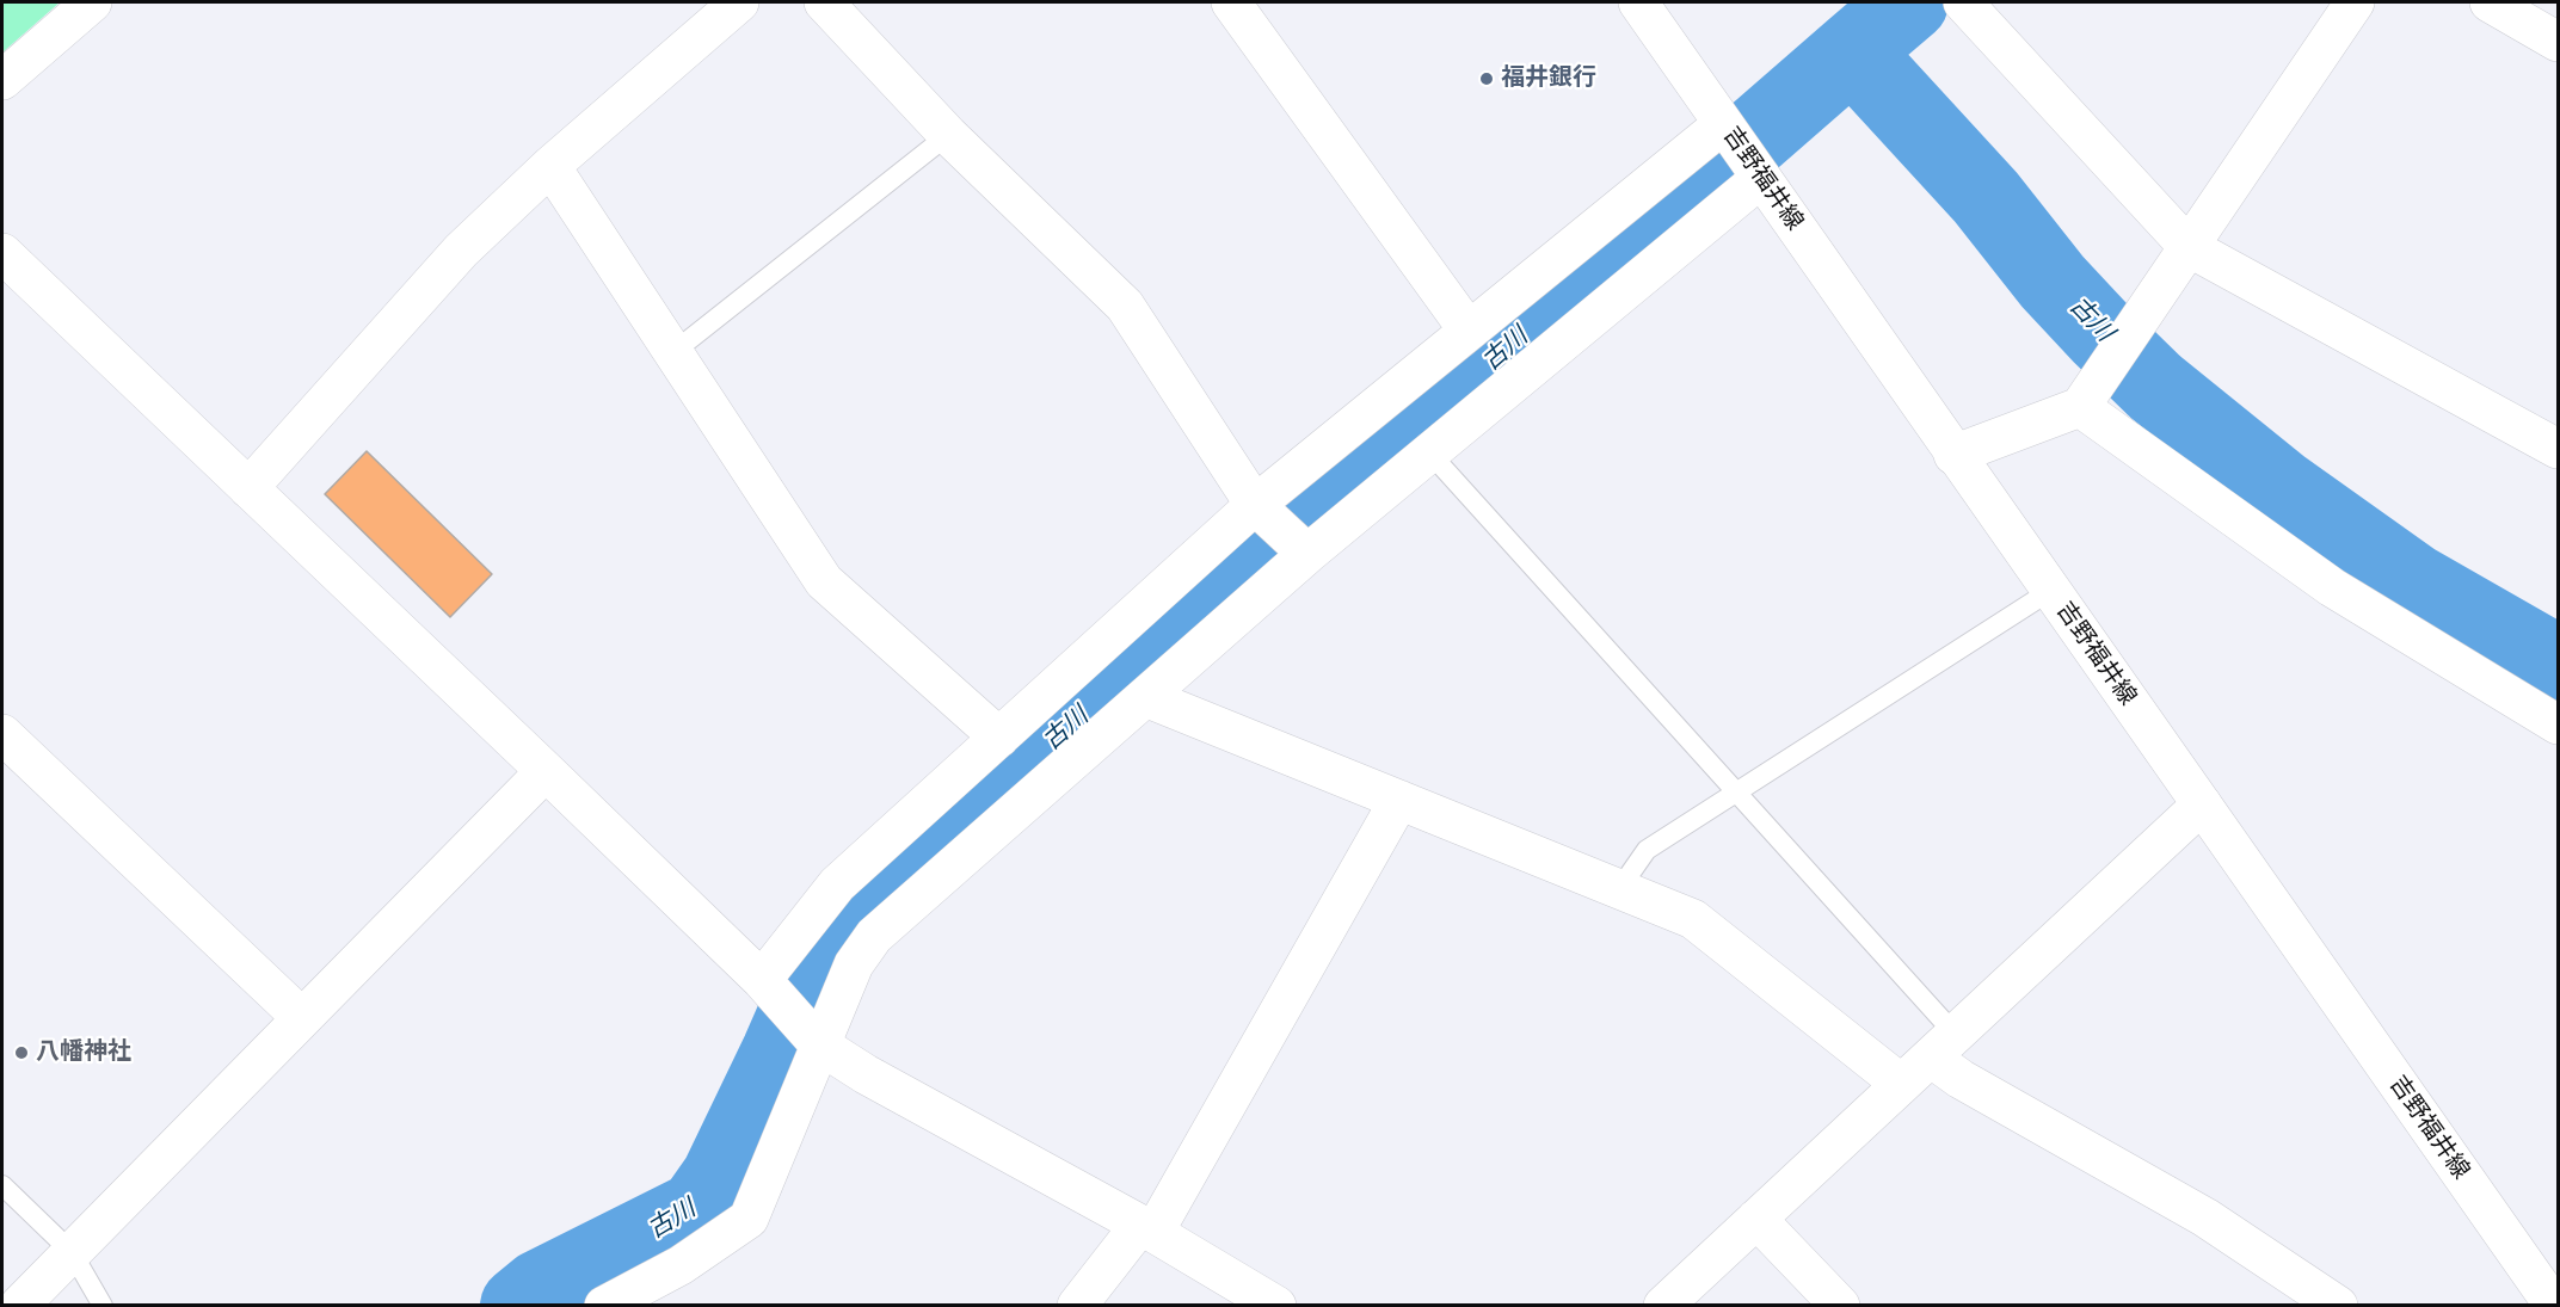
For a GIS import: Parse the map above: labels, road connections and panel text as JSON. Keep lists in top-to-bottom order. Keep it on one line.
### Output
{"streets":{"street":["吉野福井線"]},"water":["古川"],"places":["福井銀行","八幡神社"]}
